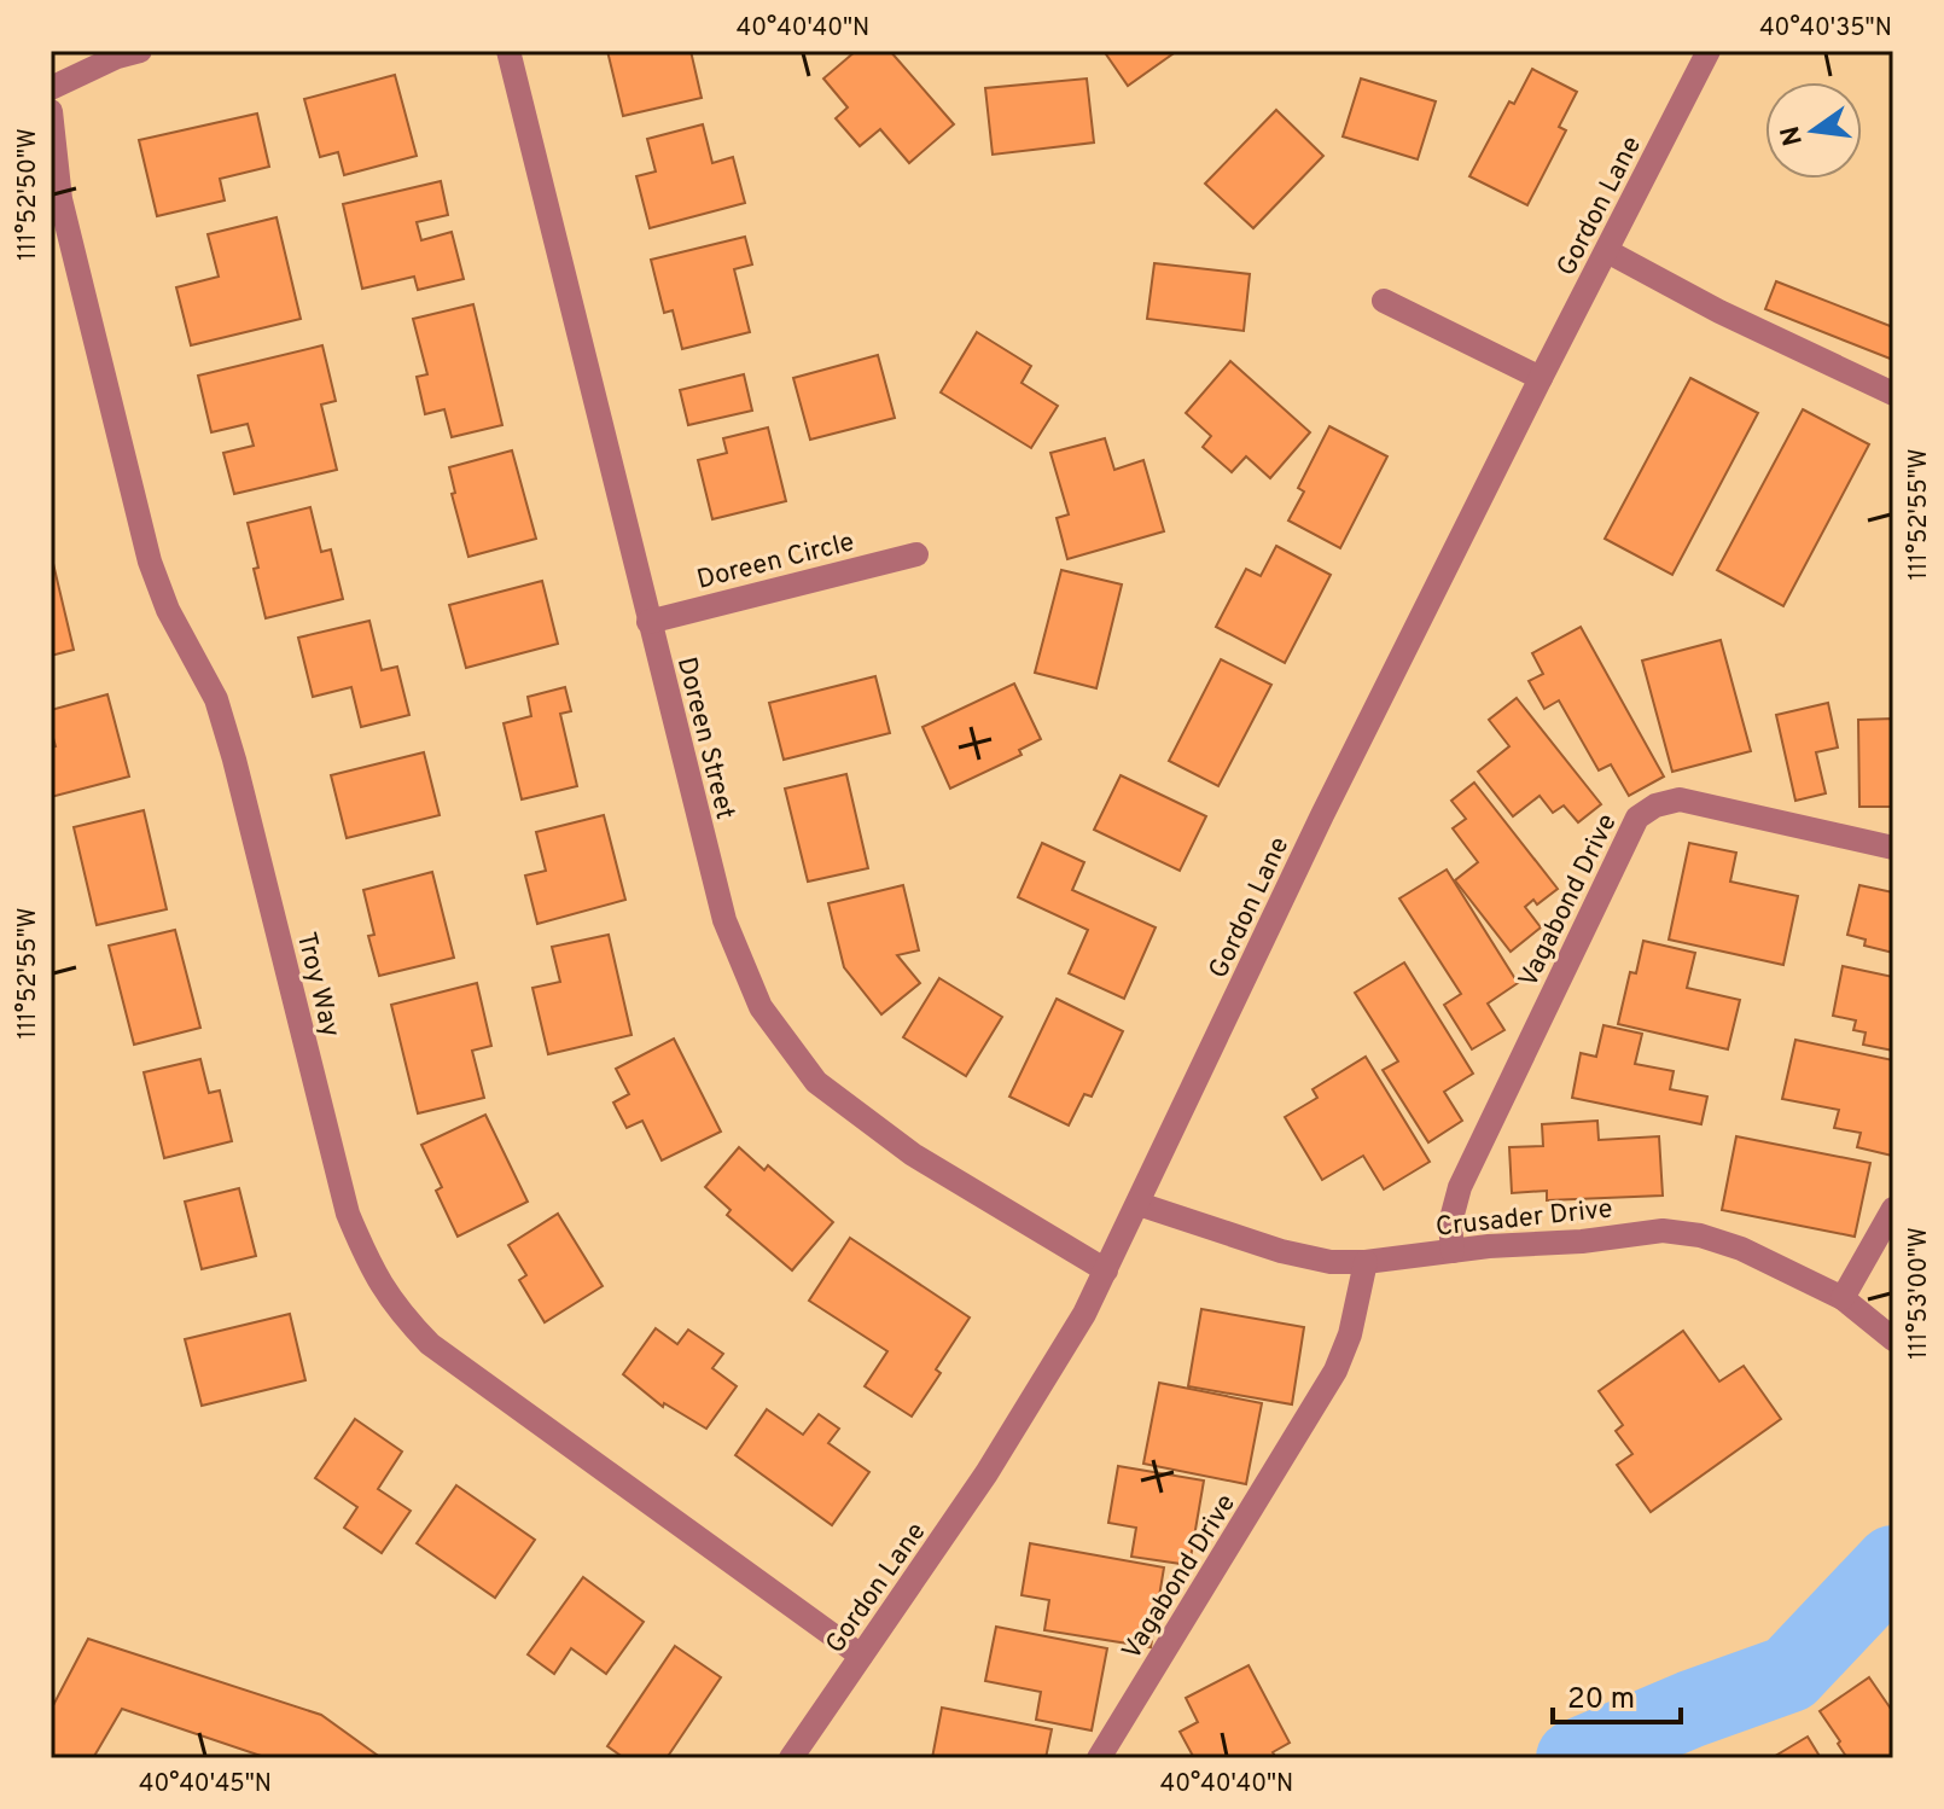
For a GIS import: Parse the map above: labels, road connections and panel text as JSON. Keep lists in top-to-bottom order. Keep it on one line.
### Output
{"streets":{"street":["Gordon Lane","Doreen Circle","Doreen Street","Vagabond Drive","Troy Way","Crusader Drive"]},"crossings":[["Gordon Lane","Doreen Street"],["Gordon Lane","Troy Way"],["Gordon Lane","Crusader Drive"],["Doreen Circle","Doreen Street"],["Vagabond Drive","Crusader Drive"]],"scale_bar":"20 m","north":"left","coordinates":["40°40'40\"N","40°40'35\"N","111°52'50\"W","111°52'55\"W","111°53'00\"W","40°40'45\"N"]}
